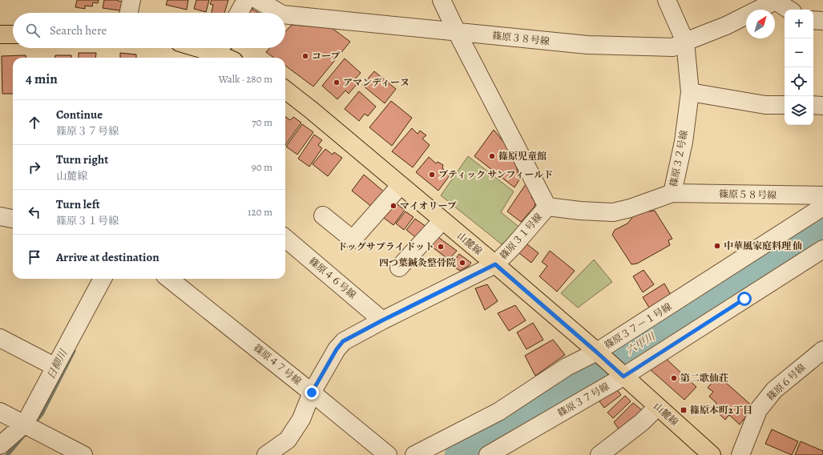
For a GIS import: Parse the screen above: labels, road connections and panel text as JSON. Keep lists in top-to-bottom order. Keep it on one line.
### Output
{"streets":{"main road":["山麓線"],"street":["篠原３８号線","篠原３２号線","篠原５８号線","篠原３１号線","篠原４６号線","篠原３７－１号線","篠原４７号線","篠原６号線","篠原３７号線"]},"crossings":[["篠原３８号線","篠原３２号線"],["篠原３８号線","篠原３１号線"],["篠原３２号線","篠原５８号線"],["篠原３２号線","篠原３１号線"],["篠原３１号線","山麓線"],["篠原３１号線","篠原４６号線"],["篠原３１号線","篠原４７号線"],["山麓線","篠原３７－１号線"],["山麓線","篠原３７号線"]],"water":["六甲川","日柳川"],"places":{"other":["コープ","アマンディーヌ","篠原児童館","ブティック サンフィールド","マイオリーブ","中華風家庭料理 仙","ドッグサプライ ドット","四つ葉鍼灸整骨院","第二歌仙荘"],"transit":["篠原本町2丁目"]},"north":"top right","page":{"map_buttons":["+","−"],"search":"Search here","heading":["4 min","Walk · 280 m"],"list":[["Continue","篠原３７号線","70 m"],["Turn right","山麓線","90 m"],["Turn left","篠原３１号線","120 m"],"Arrive at destination"]}}
